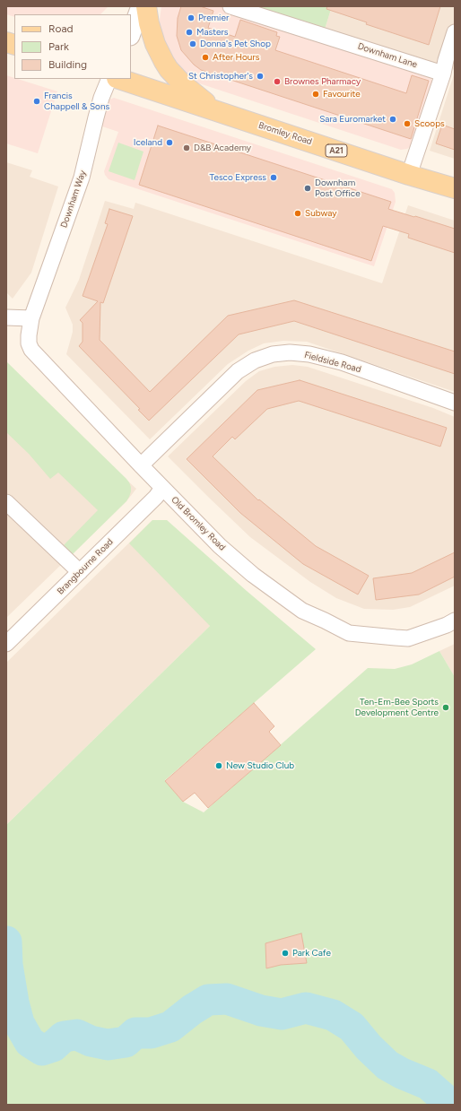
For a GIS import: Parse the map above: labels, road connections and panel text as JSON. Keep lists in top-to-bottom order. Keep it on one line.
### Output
{"streets":{"main road":["Bromley Road","A21"],"street":["Downham Lane","Downham Way","Fieldside Road","Old Bromley Road","Brangbourne Road"]},"crossings":[["Downham Way","Old Bromley Road"],["Fieldside Road","Old Bromley Road"],["Old Bromley Road","Brangbourne Road"]],"places":["Premier","Masters","Donna's Pet Shop","After Hours","St Christopher's","Brownes Pharmacy","Favourite","Francis Chappell & Sons","Sara Euromarket","Scoops","Iceland","D&B Academy","Tesco Express","Downham Post Office","Subway","Ten-Em-Bee Sports Development Centre","New Studio Club","Park Cafe"],"legend":["Road","Park","Building"]}
